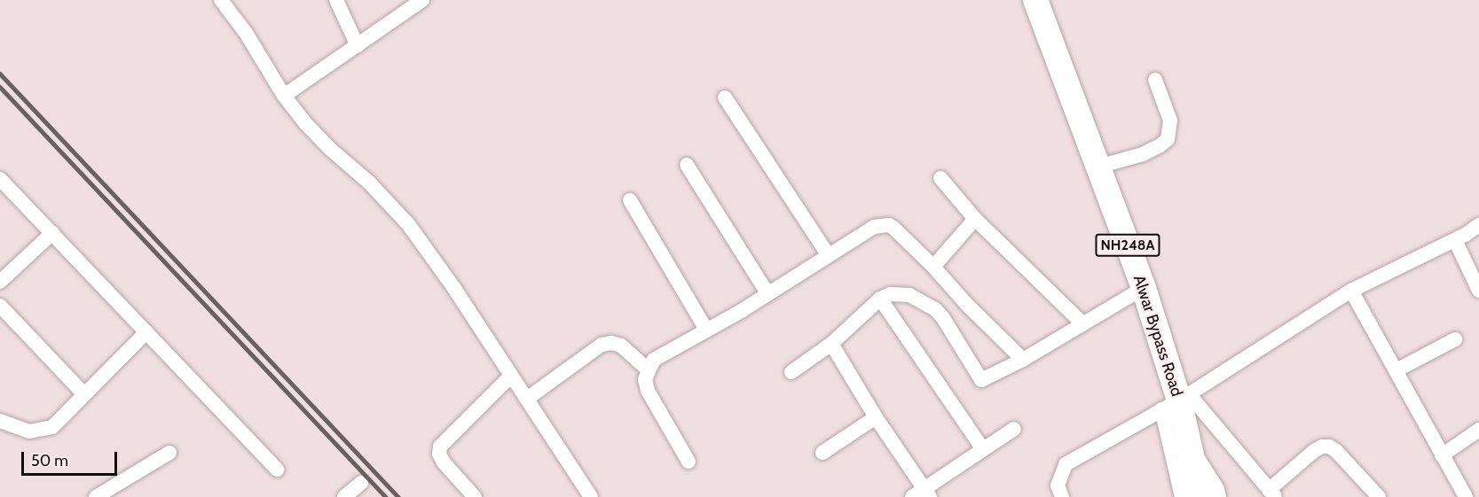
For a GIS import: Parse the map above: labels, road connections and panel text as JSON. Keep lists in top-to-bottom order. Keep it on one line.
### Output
{"streets":{"highway":["NH248A","Alwar Bypass Road"]},"scale_bar":"50 m"}
